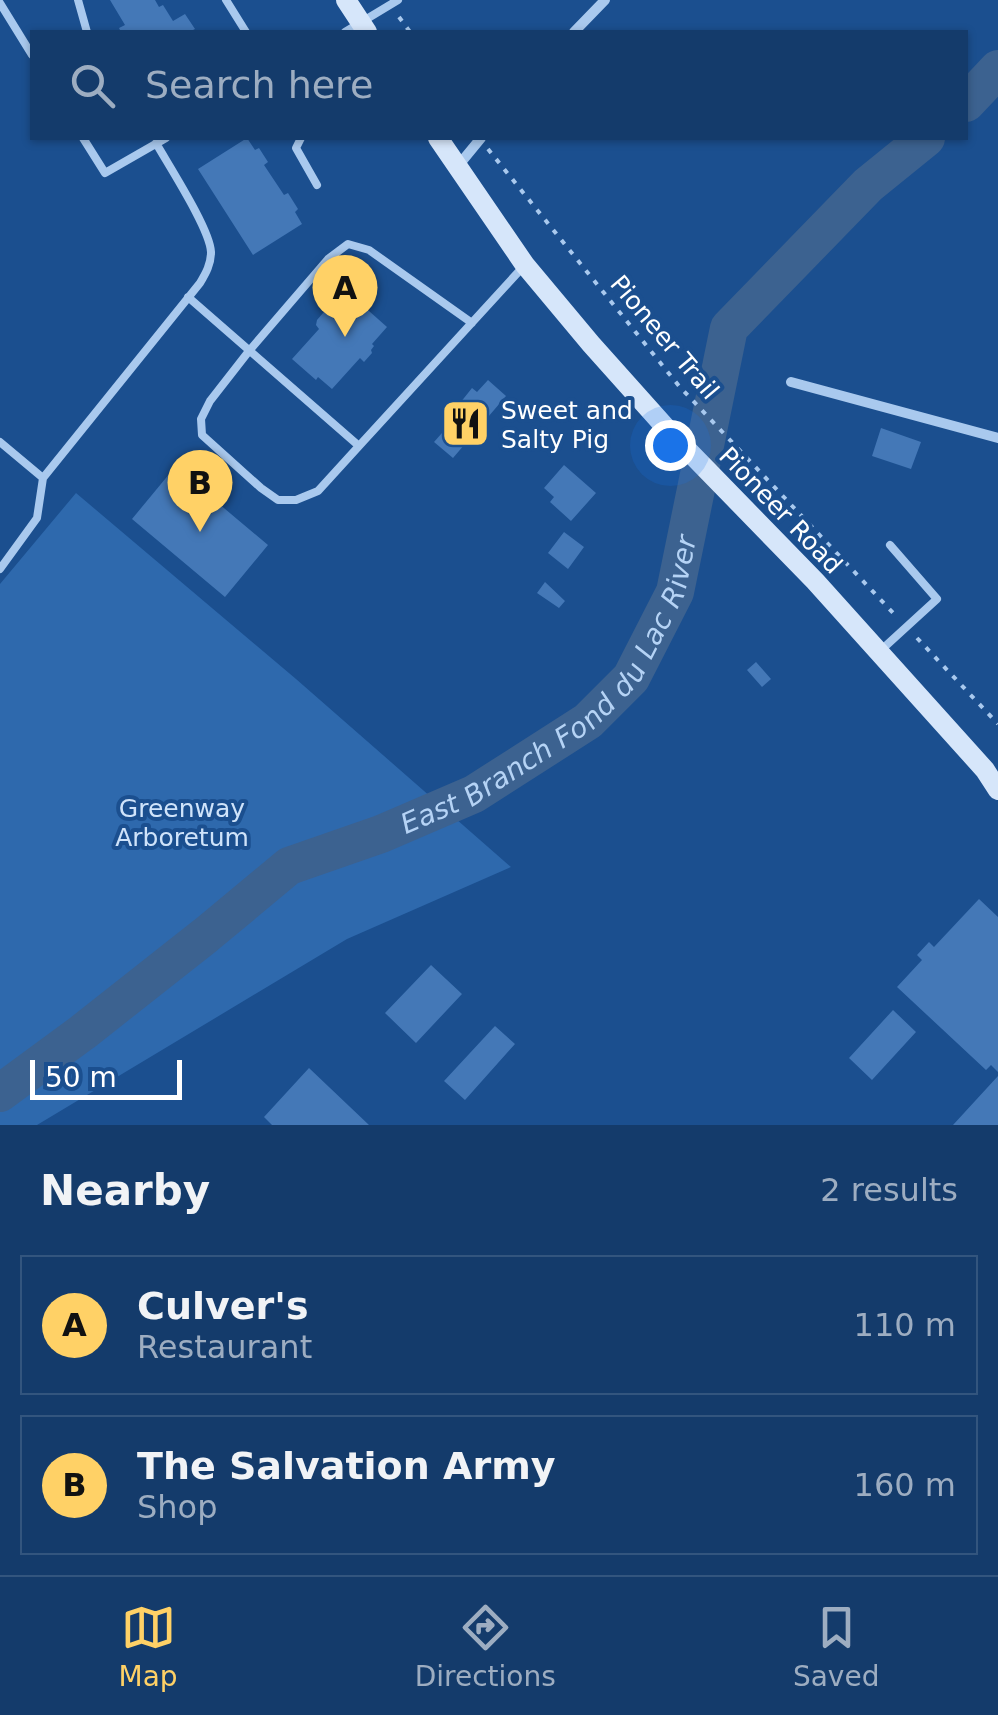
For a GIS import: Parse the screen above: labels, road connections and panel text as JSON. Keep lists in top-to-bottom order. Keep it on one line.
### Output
{"streets":{"main road":["Pioneer Road"],"path":["Pioneer Trail"]},"water":["East Branch Fond du Lac River"],"parks":["Greenway Arboretum"],"places":{"restaurant":["Sweet and Salty Pig"]},"scale_bar":"50 m","page":{"search":"Search here","pins":["A","B"],"scale":"50 m","heading":["Nearby","2 results"],"list":[{"mark":"A","name":"Culver's","note":"Restaurant","value":"110 m"},{"mark":"B","name":"The Salvation Army","note":"Shop","value":"160 m"}],"nav":["Map","Directions","Saved"]}}
